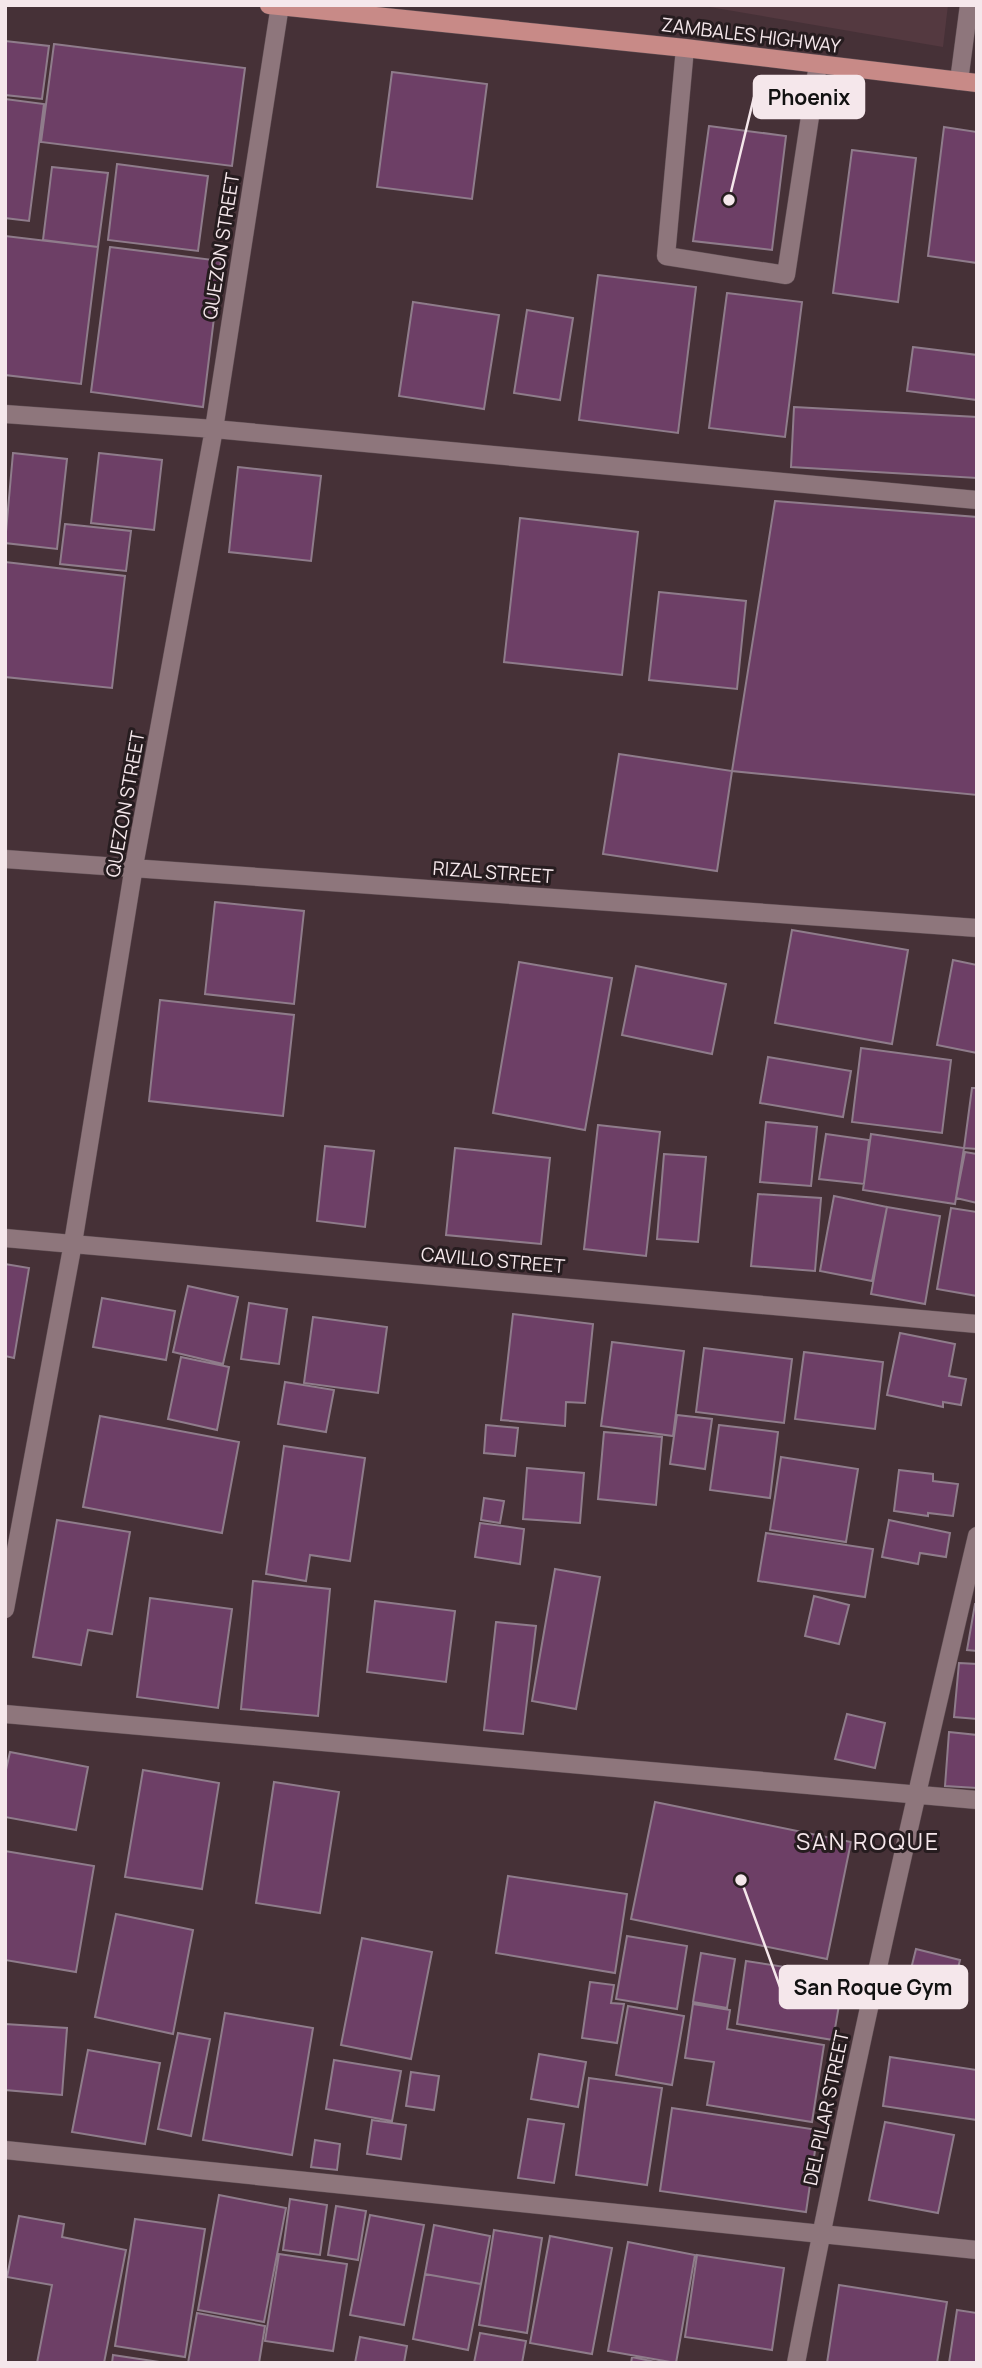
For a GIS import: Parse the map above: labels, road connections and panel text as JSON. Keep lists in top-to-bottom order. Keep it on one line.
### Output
{"streets":{"main road":["ZAMBALES HIGHWAY"],"street":["QUEZON STREET","RIZAL STREET","CAVILLO STREET","DEL PILAR STREET"]},"crossings":[["ZAMBALES HIGHWAY","QUEZON STREET"],["QUEZON STREET","RIZAL STREET"],["QUEZON STREET","CAVILLO STREET"]],"districts":["SAN ROQUE"],"places":["Phoenix","San Roque Gym"]}
